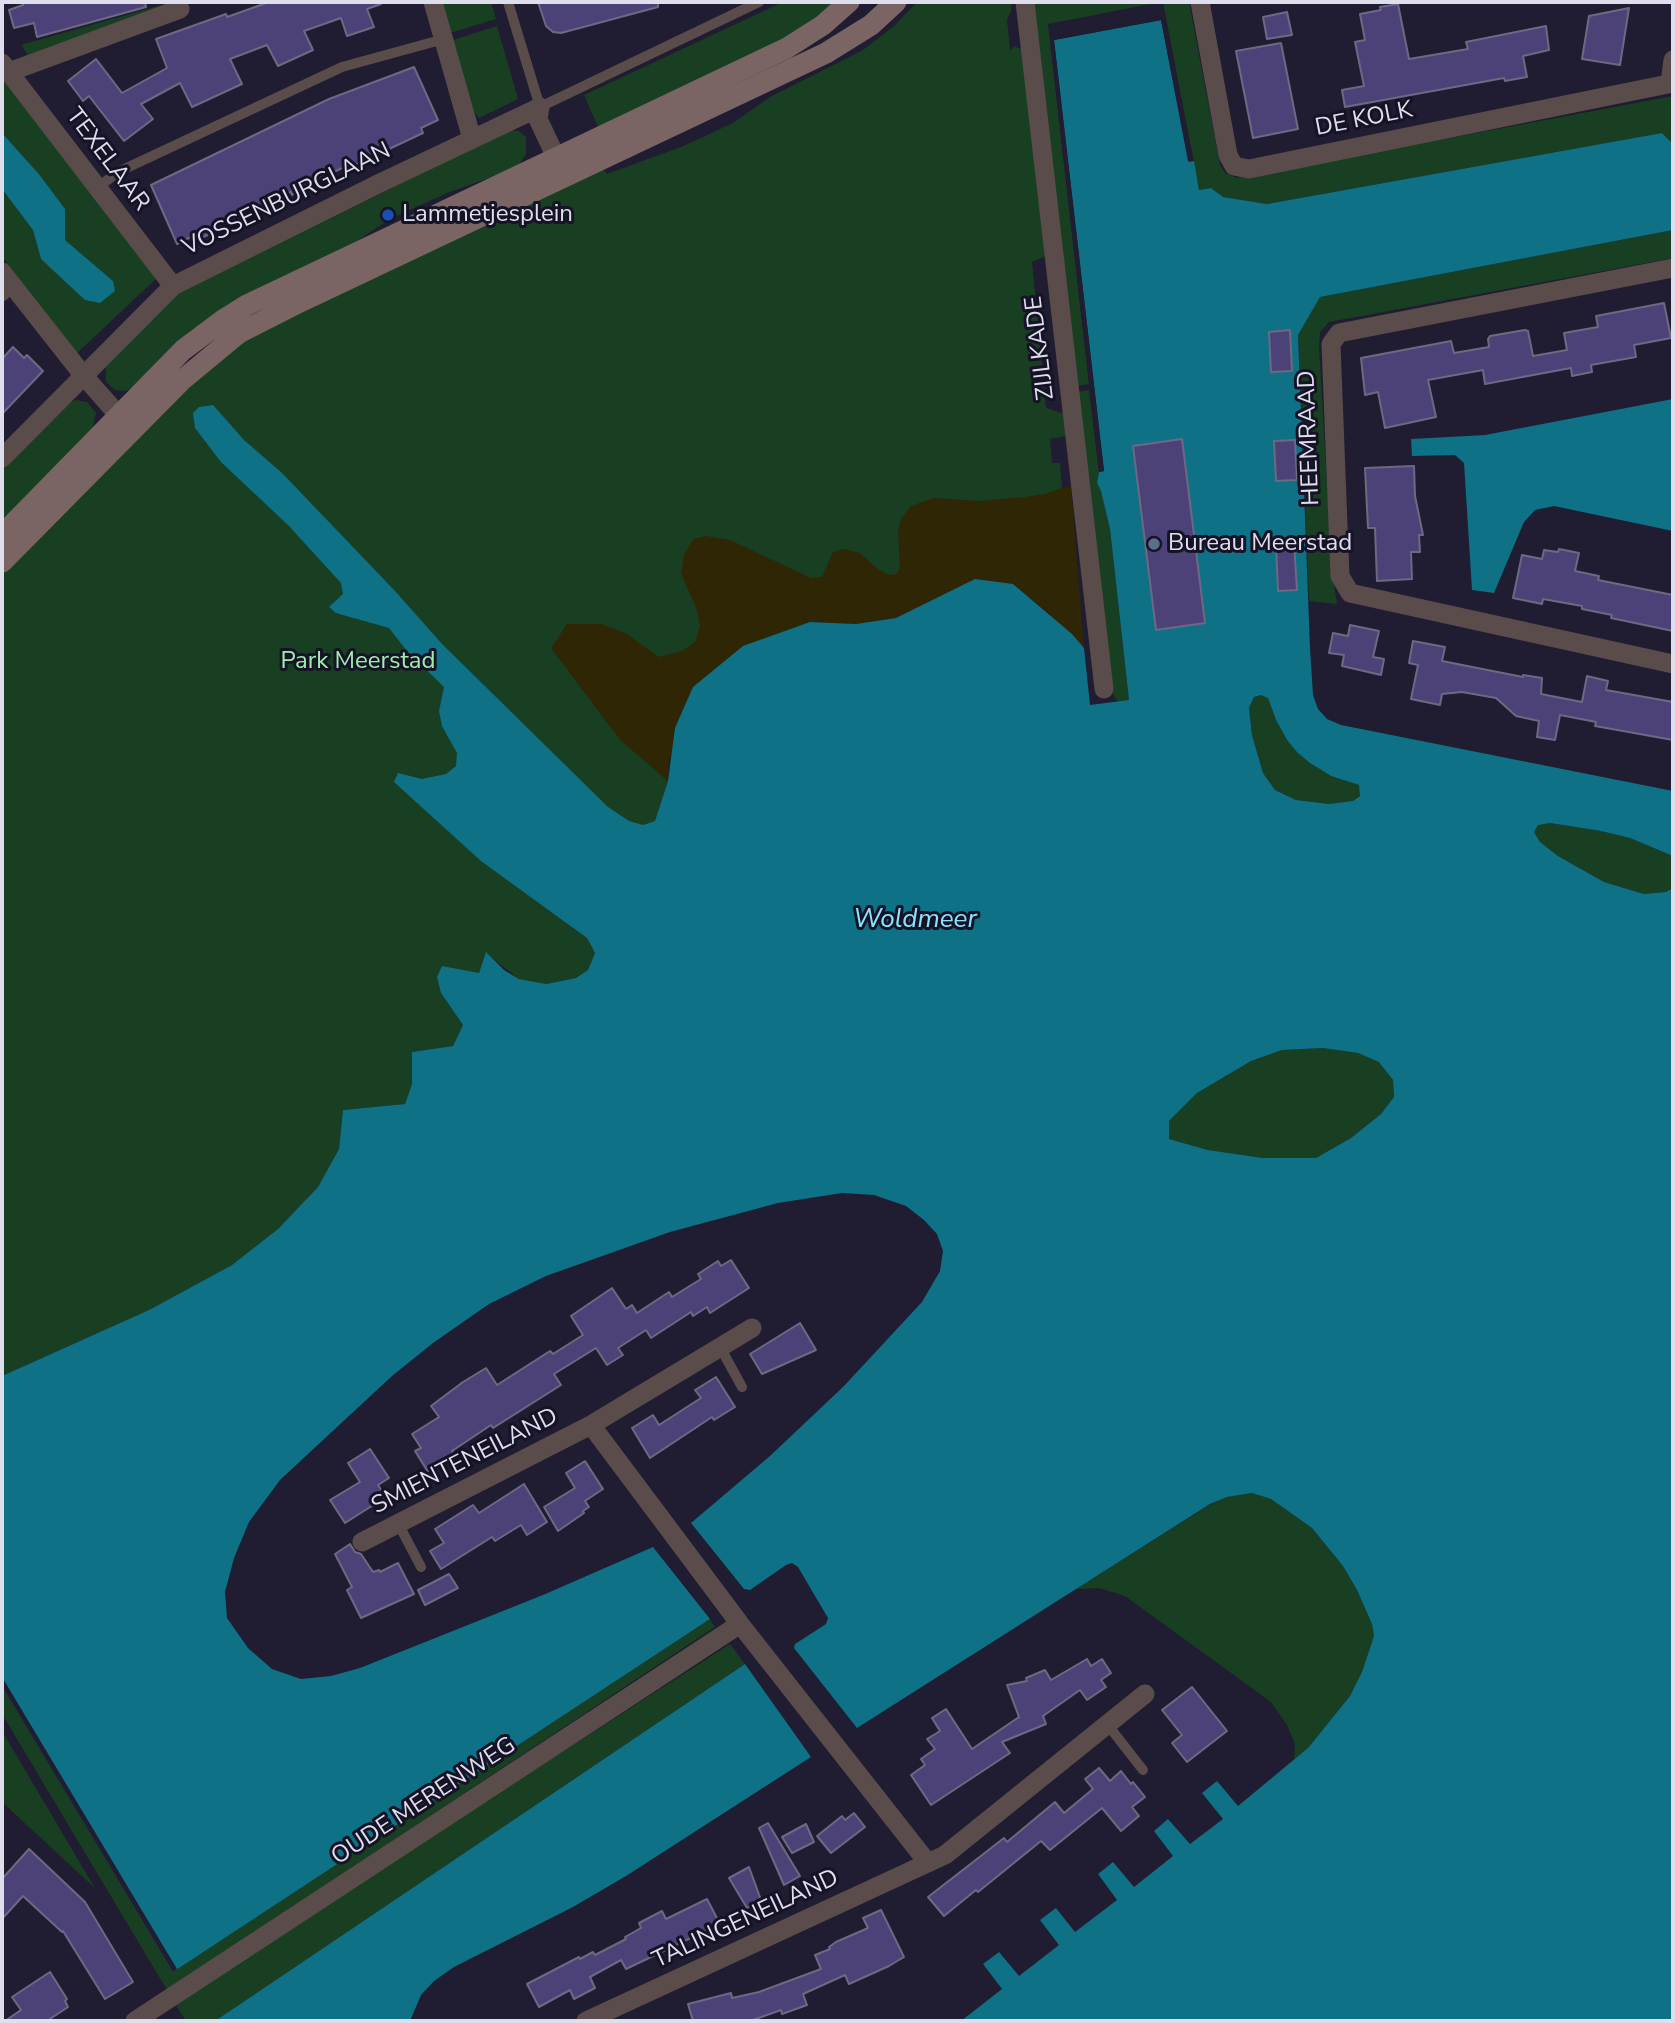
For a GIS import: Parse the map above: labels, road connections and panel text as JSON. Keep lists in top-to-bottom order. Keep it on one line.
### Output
{"streets":{"street":["DE KOLK","TEXELAAR","VOSSENBURGLAAN","ZIJLKADE","HEEMRAAD","SMIENTENEILAND","OUDE MERENWEG","TALINGENEILAND"]},"crossings":[["TEXELAAR","VOSSENBURGLAAN"],["SMIENTENEILAND","OUDE MERENWEG"]],"water":["Woldmeer"],"parks":["Park Meerstad"],"places":["Lammetjesplein","Bureau Meerstad"]}
